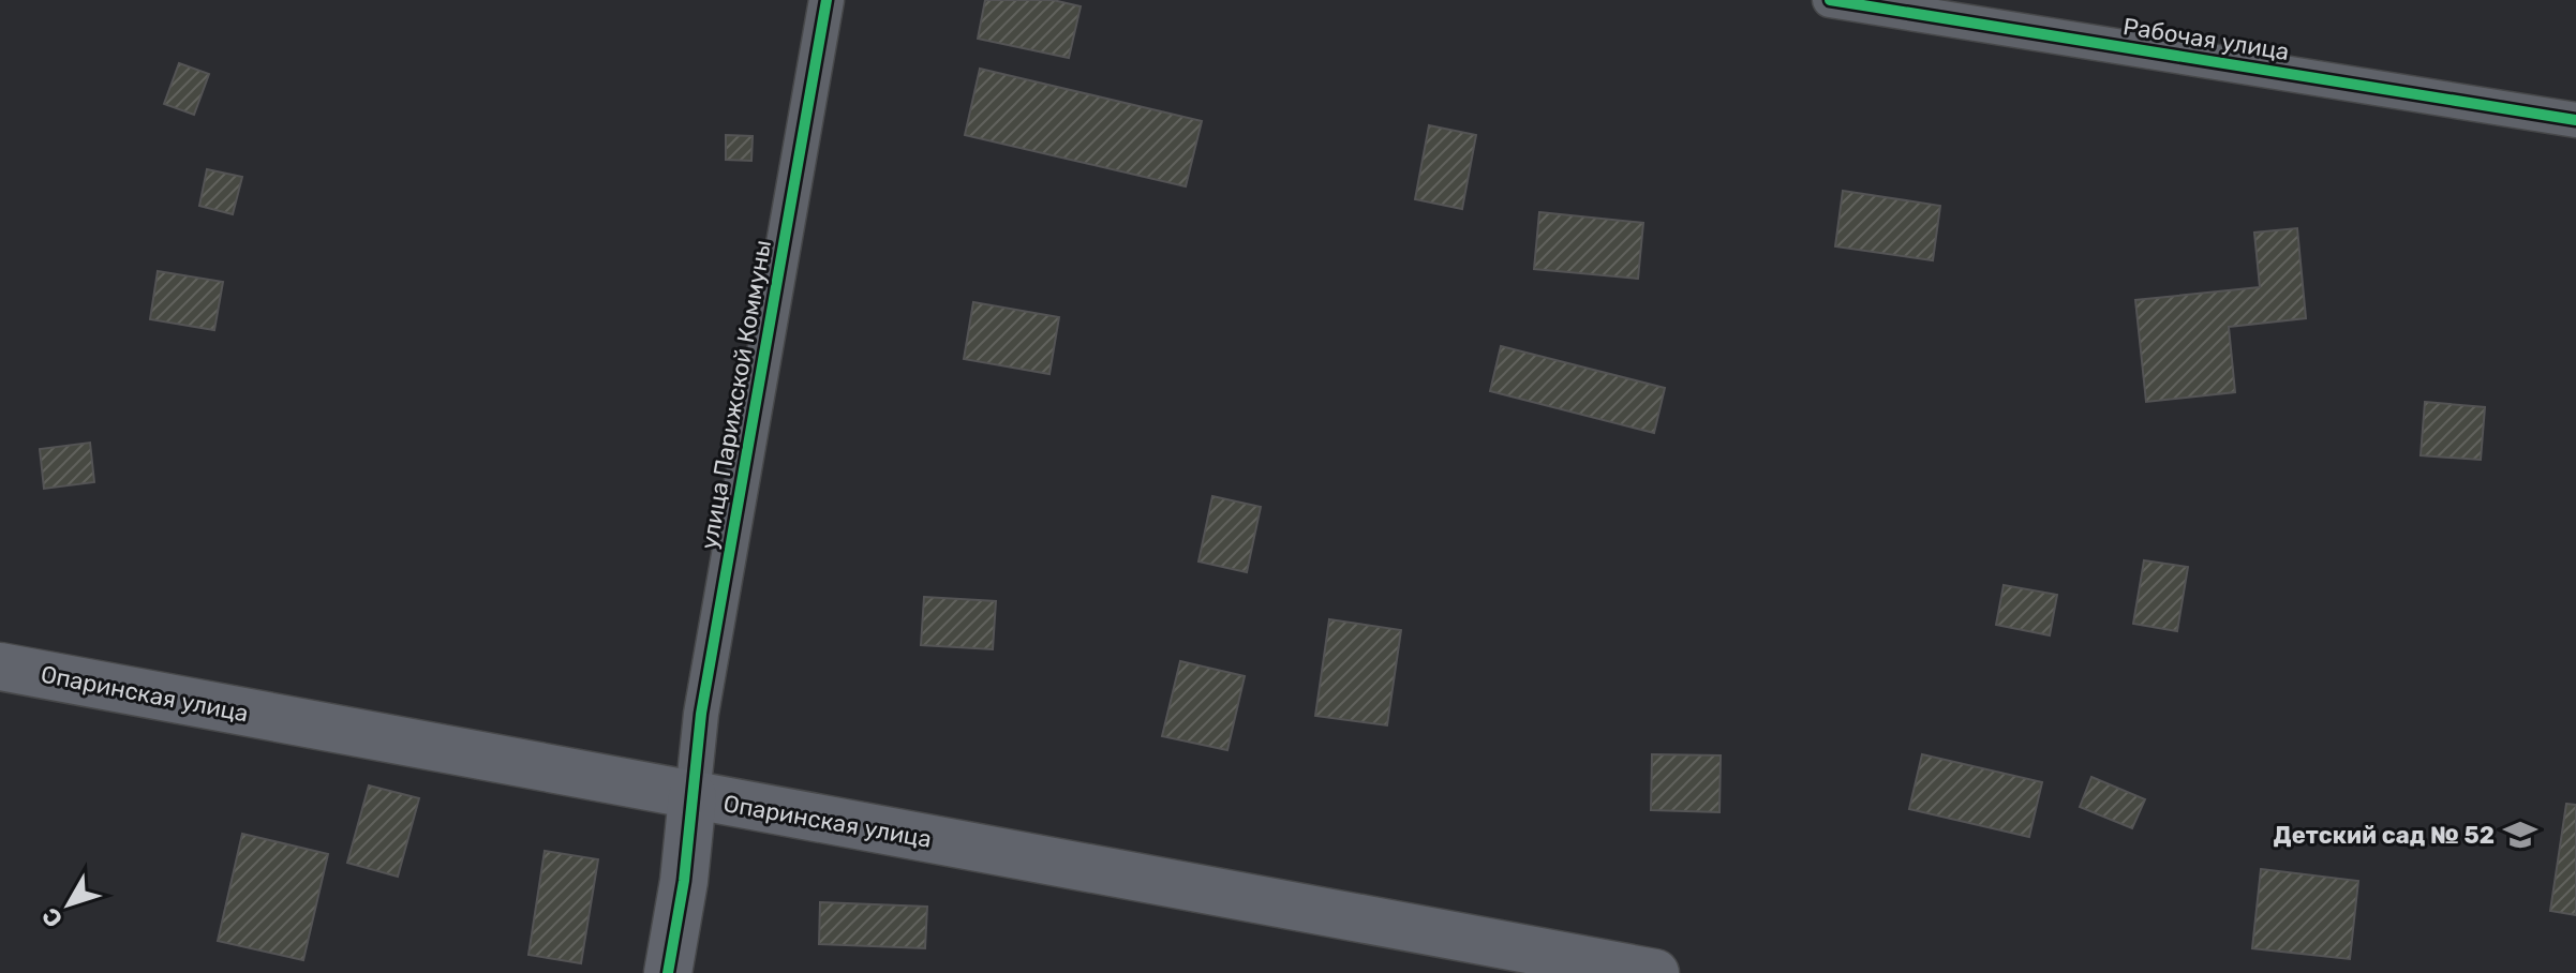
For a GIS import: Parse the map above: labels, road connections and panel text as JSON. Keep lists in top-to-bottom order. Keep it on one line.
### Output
{"streets":{"main road":["Опаринская улица"],"street":["Рабочая улица","улица Парижской Коммуны"]},"crossings":[["улица Парижской Коммуны","Опаринская улица"]],"places":{"school or university":["Детский сад № 52"]},"north":"bottom left"}
